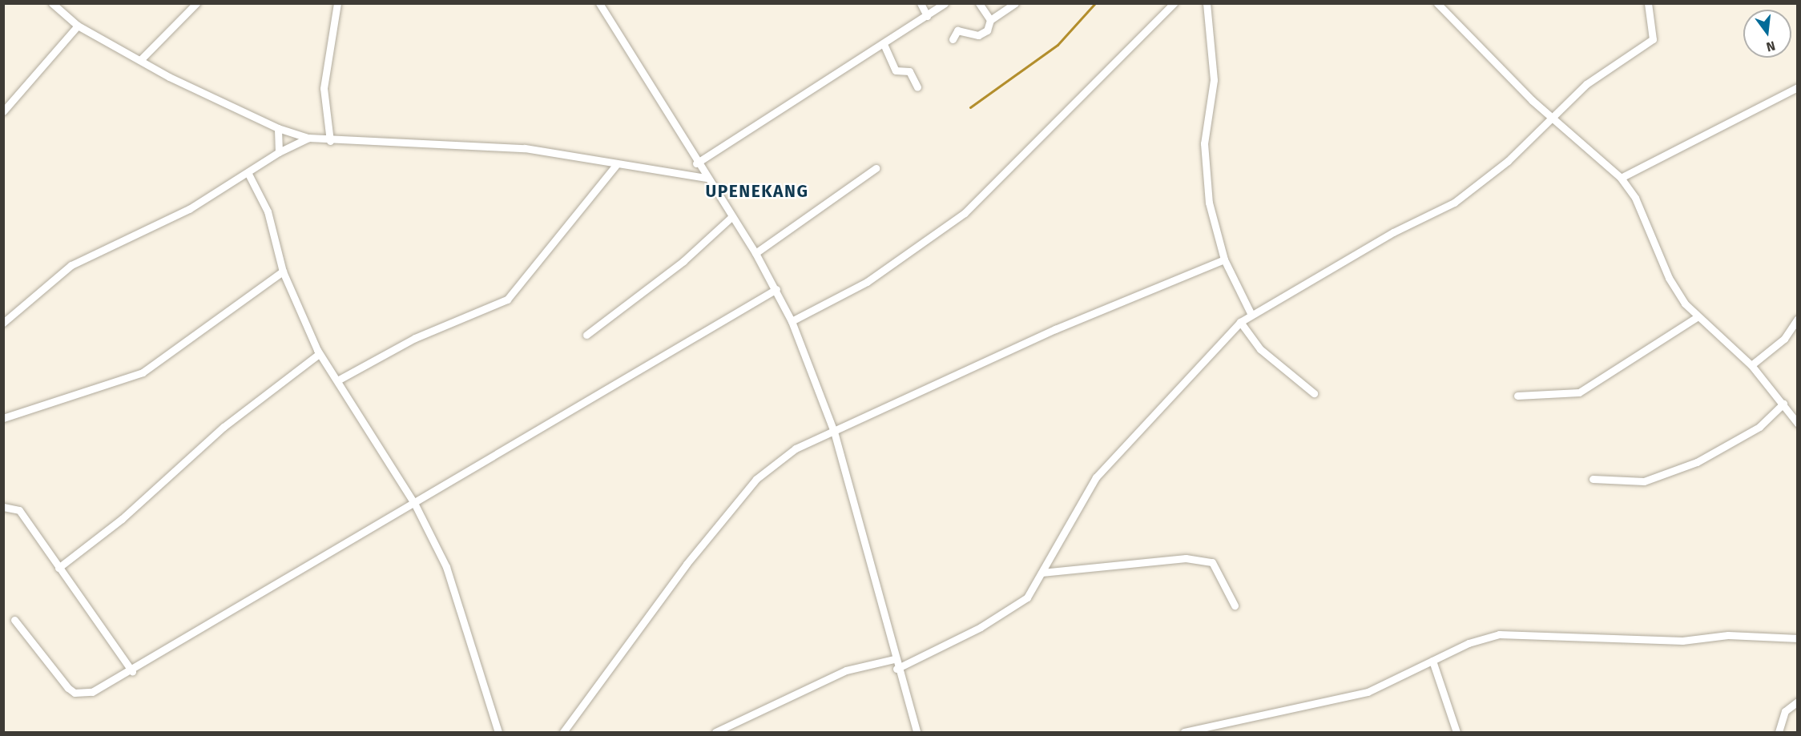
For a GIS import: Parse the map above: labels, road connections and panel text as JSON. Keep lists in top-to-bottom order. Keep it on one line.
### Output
{"districts":["UPENEKANG"],"north":"bottom"}
